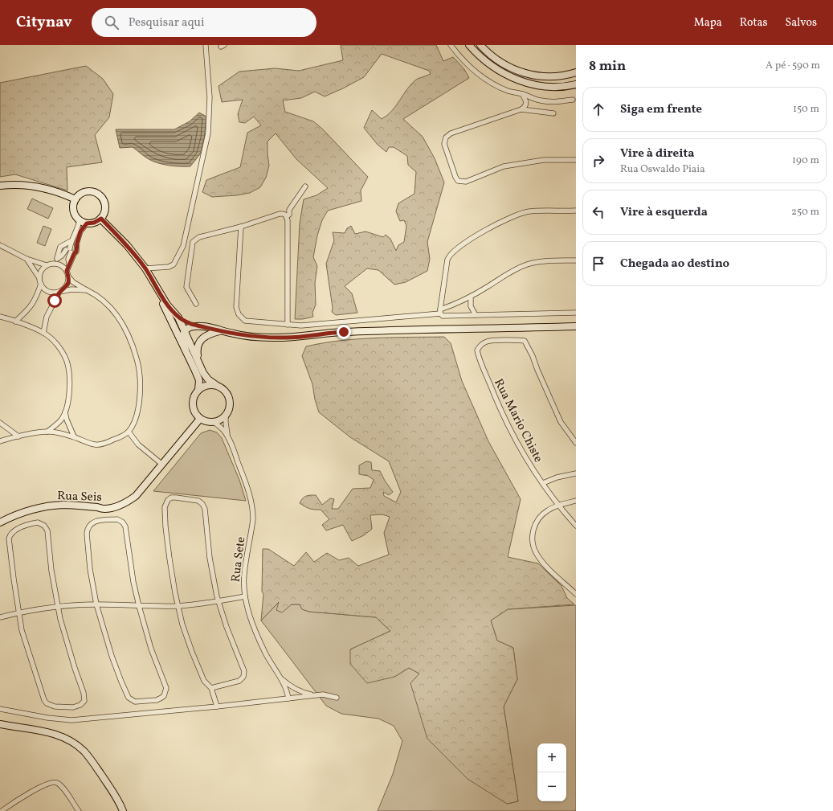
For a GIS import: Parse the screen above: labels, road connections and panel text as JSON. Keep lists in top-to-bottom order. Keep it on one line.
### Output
{"streets":{"street":["Rua Mario Chiste","Rua Seis","Rua Sete"]},"crossings":[["Rua Seis","Rua Sete"]],"page":{"header":"Citynav","search":"Pesquisar aqui","nav":["Mapa","Rotas","Salvos"],"heading":["8 min","A pé · 590 m"],"list":[["Siga em frente","150 m"],["Vire à direita","Rua Oswaldo Piaia","190 m"],["Vire à esquerda","250 m"],"Chegada ao destino"],"map_buttons":["+","−"]}}
